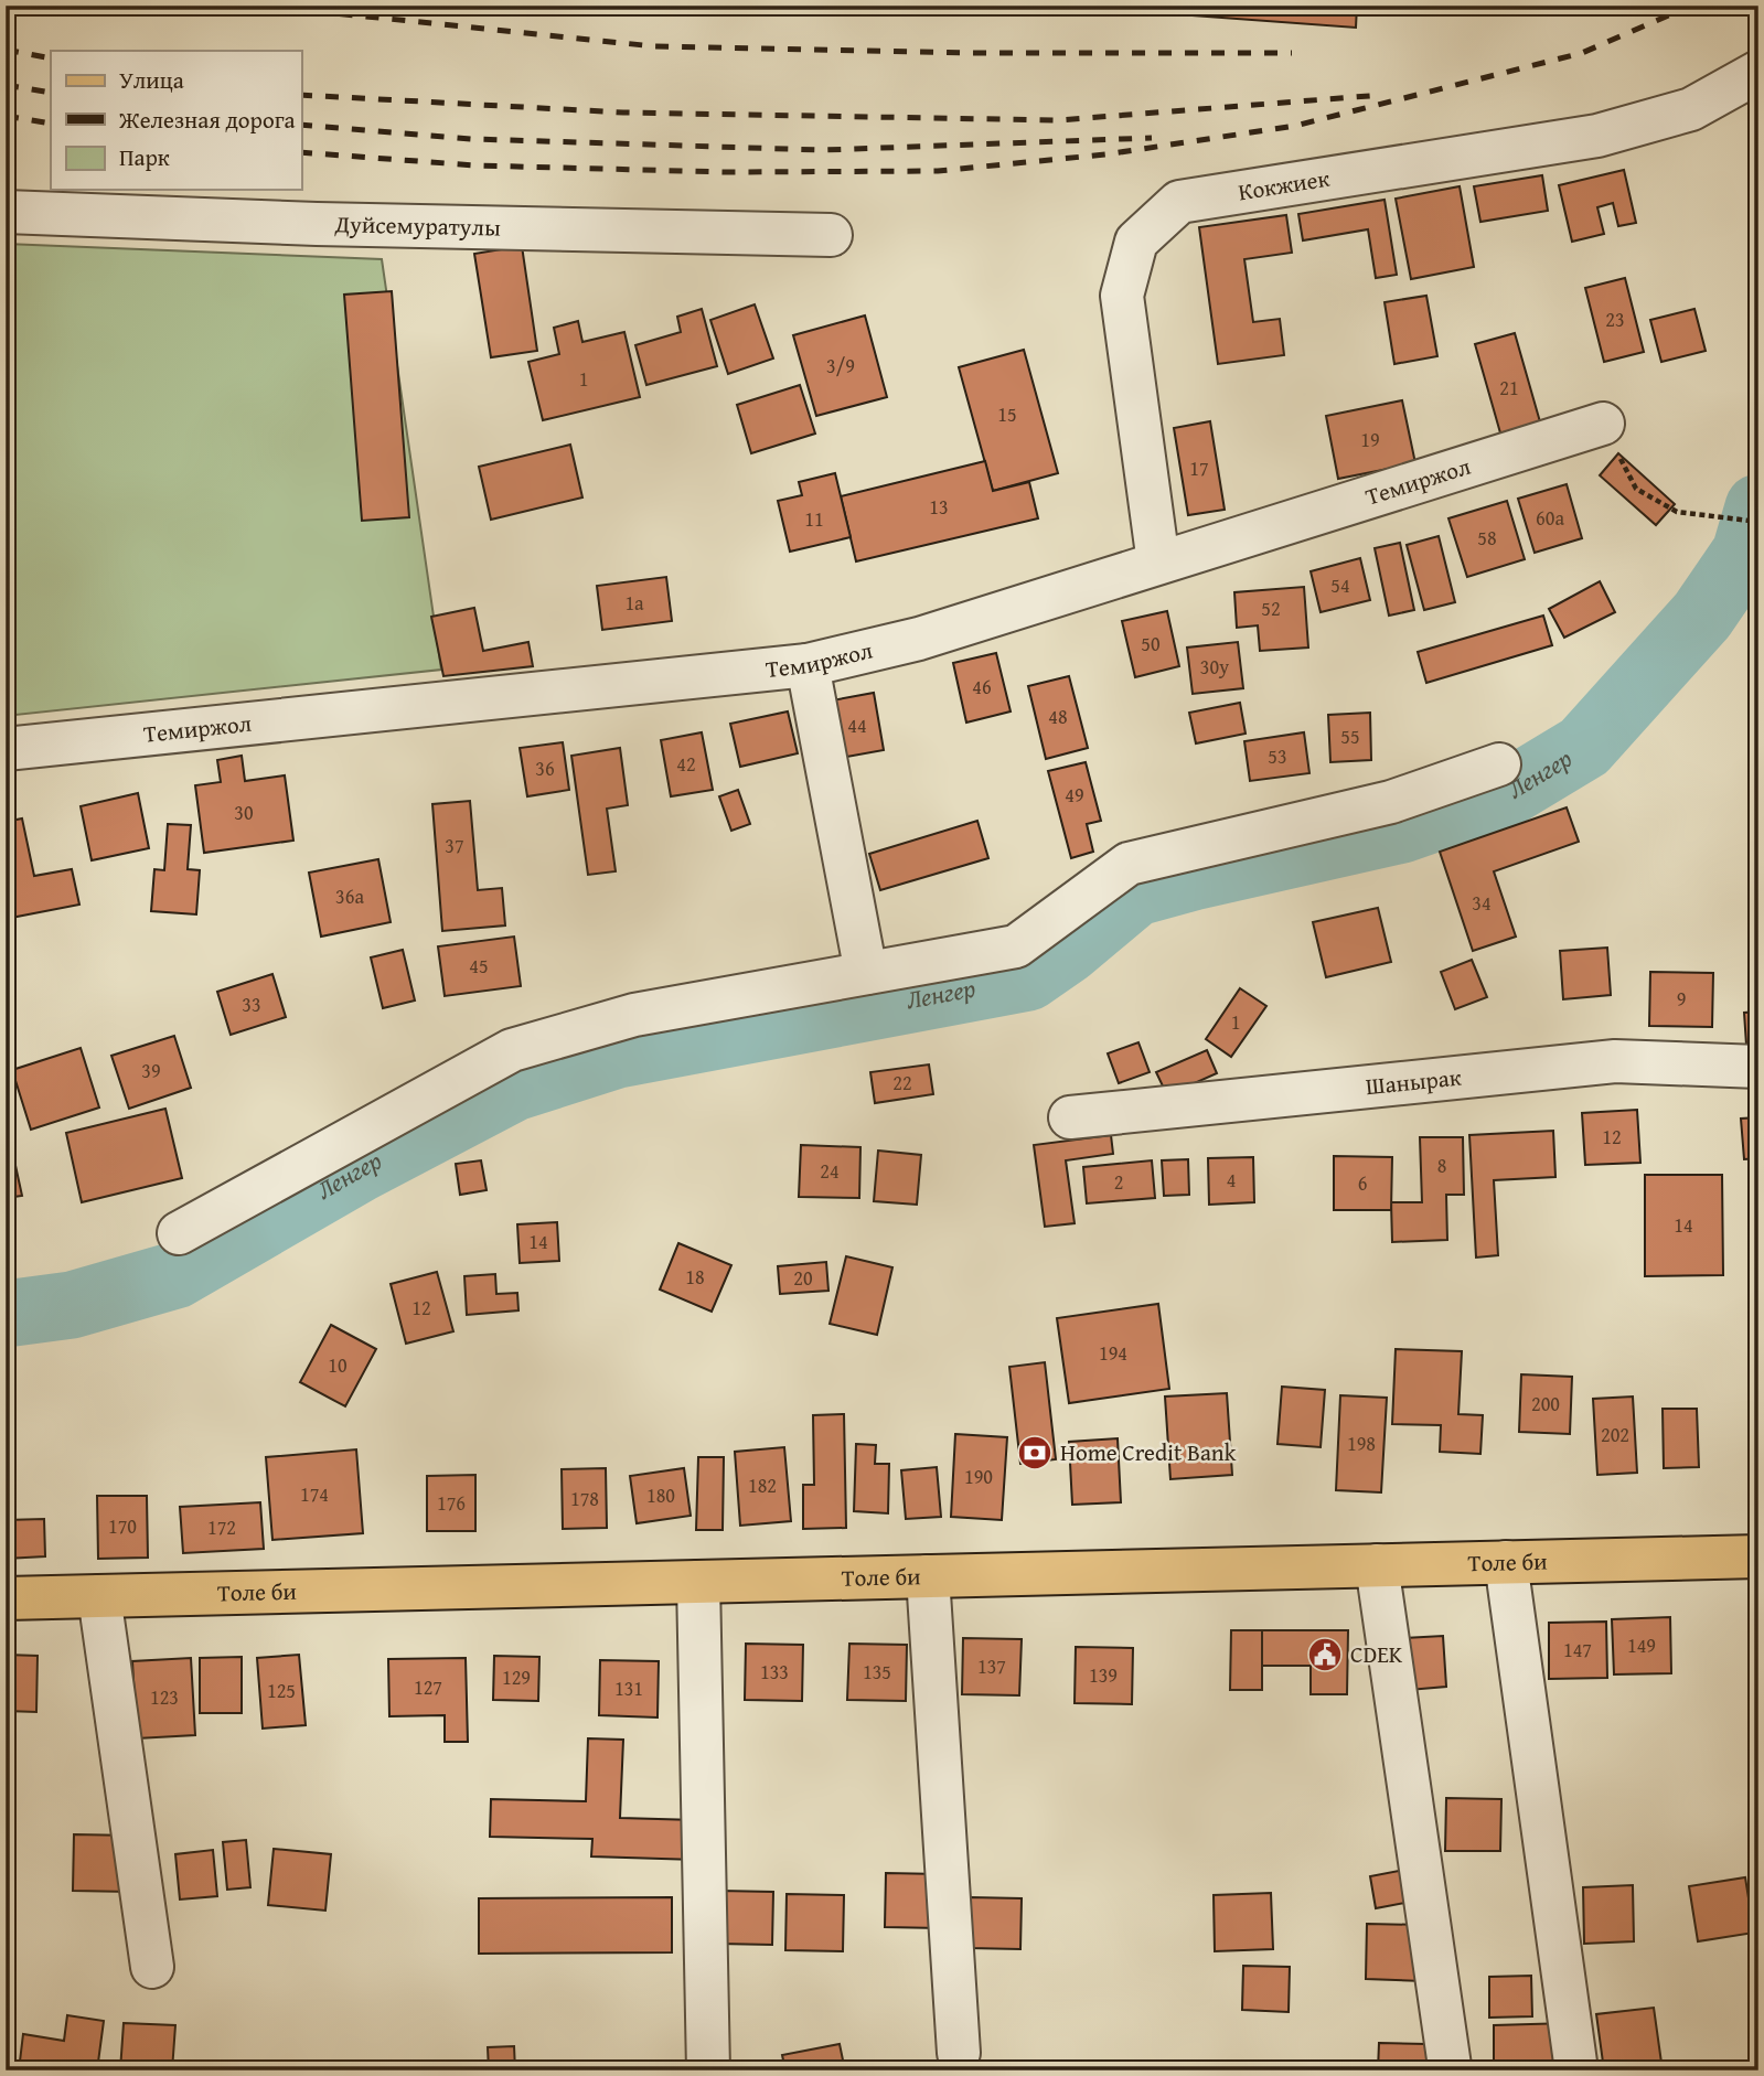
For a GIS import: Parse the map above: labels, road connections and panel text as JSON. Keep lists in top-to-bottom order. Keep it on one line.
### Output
{"streets":{"main road":["Толе би"],"street":["Кокжиек","Дуйсемуратулы","Темиржол","Шанырак"]},"crossings":[["Кокжиек","Темиржол"]],"water":["Ленгер"],"places":{"bank":["Home Credit Bank"],"public building":["CDEK"]},"house_numbers":["23","3/9","1","21","15","19","17","13","60а","11","58","54","1а","52","50","30у","46","48","44","55","53","42","36","49","30","37","36а","34","45","9","33","1","39","22","12","8","24","4","2","6","14","14","18","20","12","194","10","200","202","198","190","182","174","180","178","176","170","172","149","147","137","133","135","139","129","127","131","125","123"],"legend":["Улица","Железная дорога","Парк"]}
